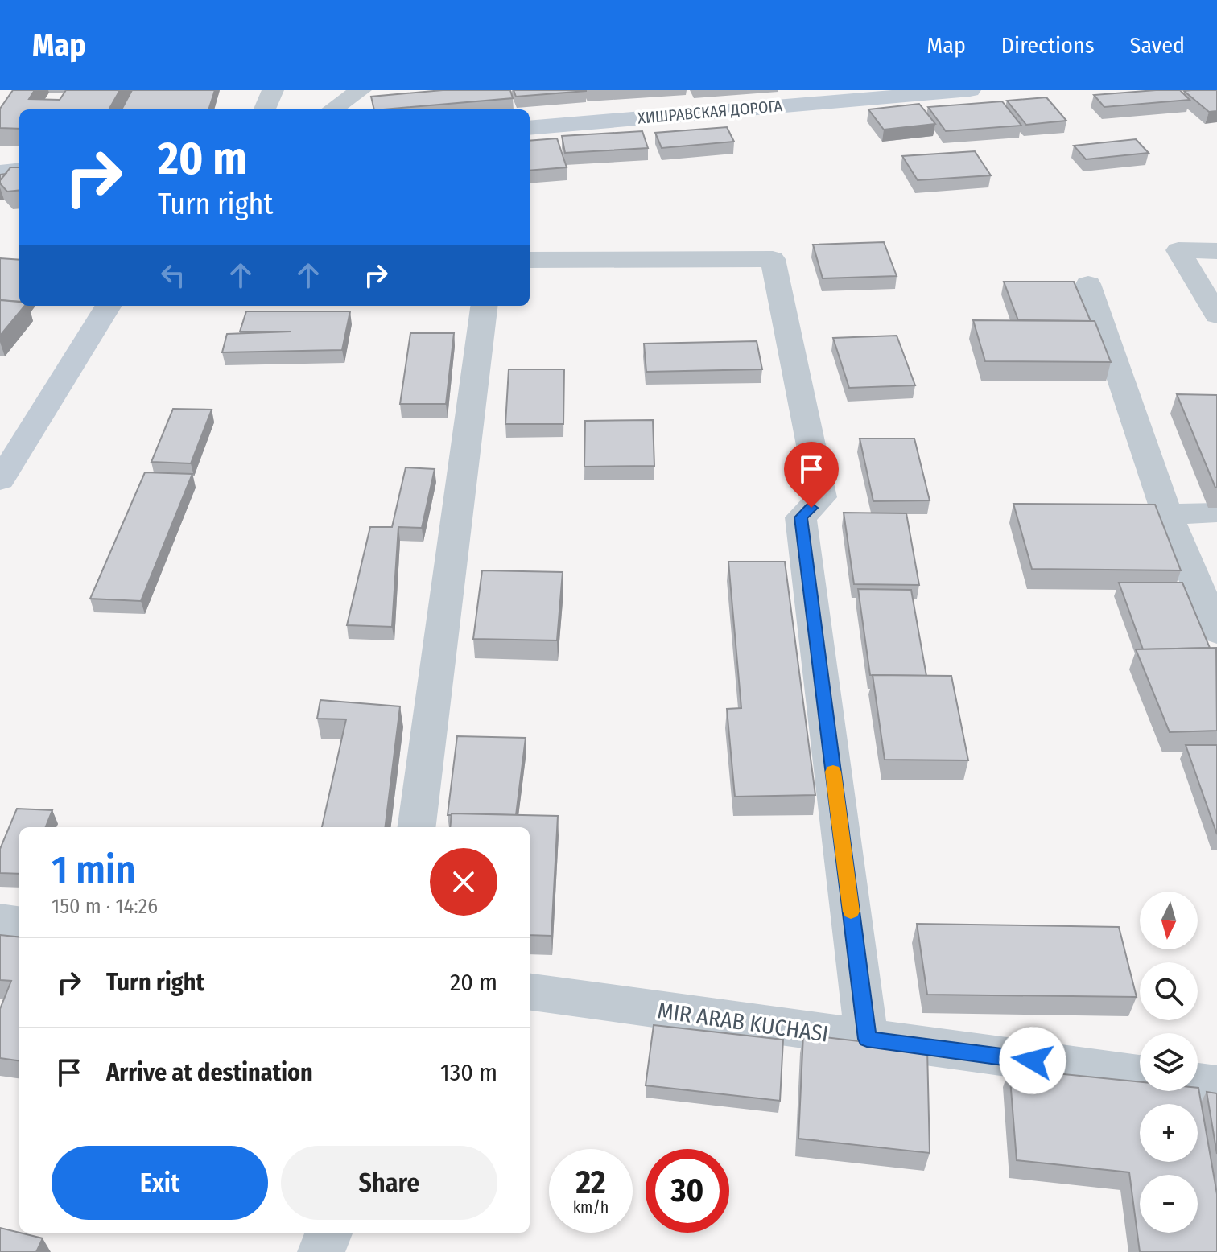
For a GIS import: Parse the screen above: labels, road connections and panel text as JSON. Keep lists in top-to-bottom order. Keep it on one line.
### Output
{"streets":{"main road":["ХИШРАВСКАЯ ДОРОГА"],"street":["MIR ARAB KUCHASI"]},"north":"bottom","page":{"header":"Map","nav":["Map","Directions","Saved"],"turn":["20 m","Turn right"],"heading":["1 min","150 m · 14:26"],"map_buttons":["+","−"],"list":[{"name":"Turn right","value":"20 m"},{"name":"Arrive at destination","value":"130 m"}],"buttons":["Exit","Share"],"speed":"22 km/h","limit":"30"}}
